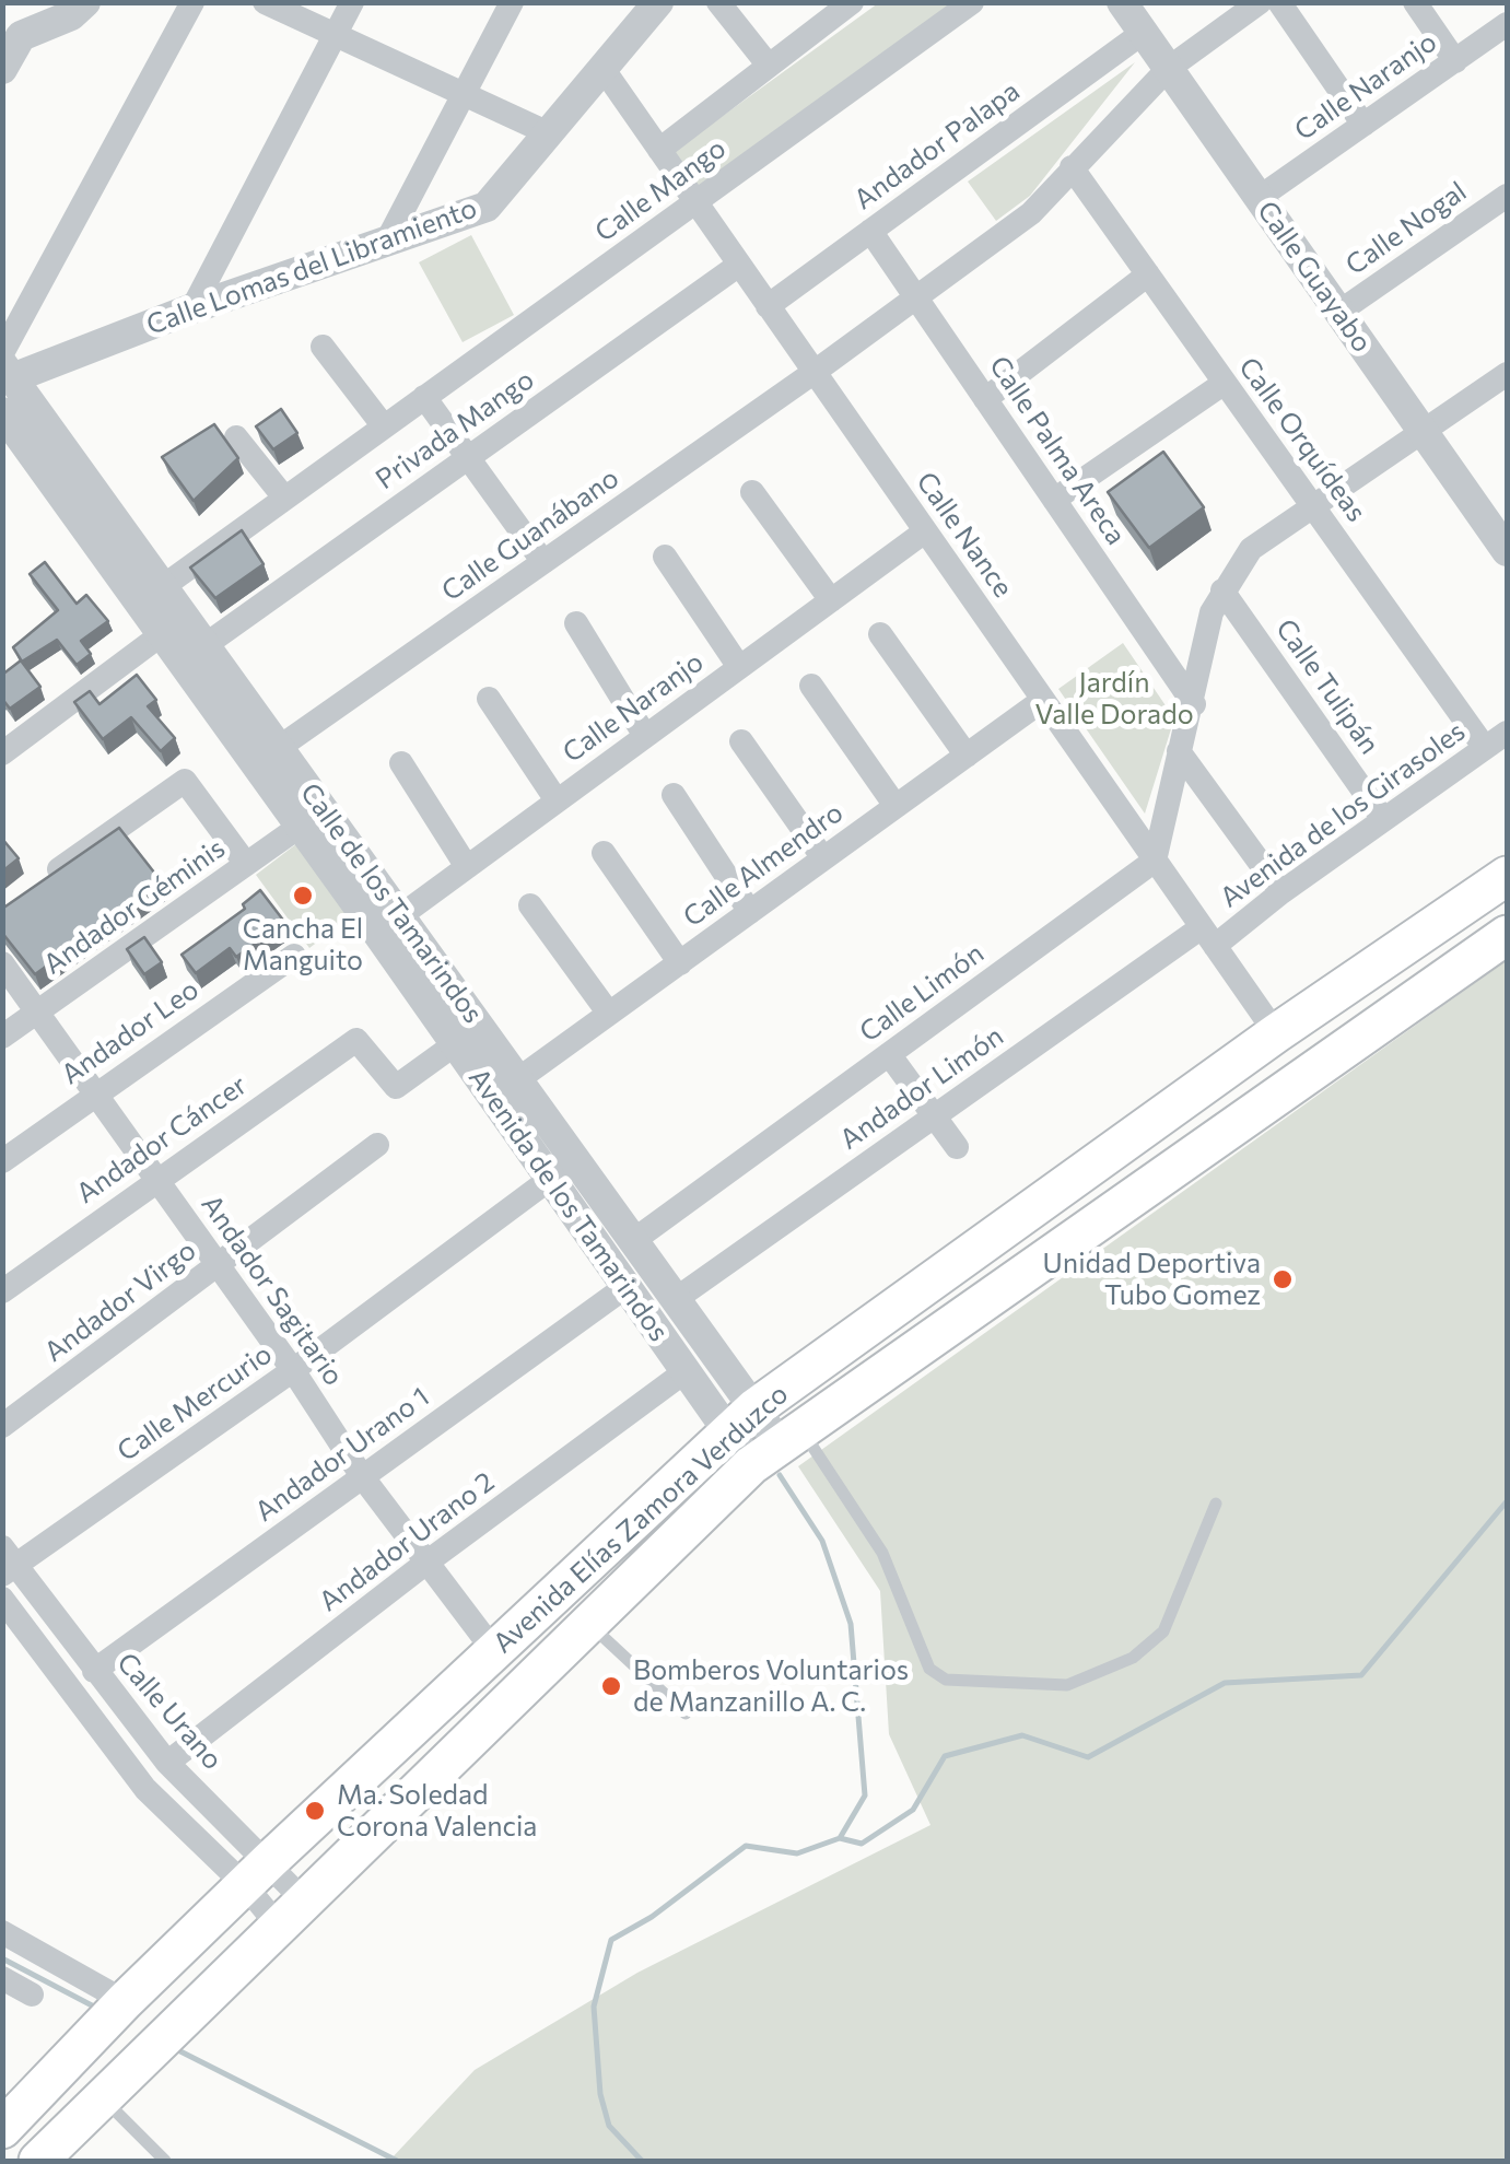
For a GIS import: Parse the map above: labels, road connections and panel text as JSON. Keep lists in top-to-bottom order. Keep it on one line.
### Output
{"streets":{"main road":["Avenida Elías Zamora Verduzco"],"street":["Calle Naranjo","Andador Palapa","Calle Mango","Calle Nogal","Calle Lomas del Libramiento","Calle Guayabo","Privada Mango","Calle Orquídeas","Calle Palma Areca","Calle Guanábano","Calle Nance","Calle Tulipán","Avenida de los Girasoles","Calle Almendro","Calle de los Tamarindos","Andador Géminis","Calle Limón","Andador Leo","Andador Limón","Andador Cáncer","Avenida de los Tamarindos","Andador Sagitario","Andador Virgo","Calle Mercurio","Andador Urano 1","Andador Urano 2","Calle Urano"]},"crossings":[["Calle Naranjo","Calle Guayabo"],["Calle Naranjo","Calle Nance"],["Calle Naranjo","Calle de los Tamarindos"],["Calle Naranjo","Avenida de los Tamarindos"],["Andador Palapa","Calle Guayabo"],["Andador Palapa","Calle Palma Areca"],["Andador Palapa","Calle Nance"],["Calle Mango","Calle Nance"],["Calle Mango","Calle de los Tamarindos"],["Calle Nogal","Calle Guayabo"],["Calle Lomas del Libramiento","Calle Nance"],["Calle Lomas del Libramiento","Calle de los Tamarindos"],["Privada Mango","Calle Nance"],["Privada Mango","Calle de los Tamarindos"],["Calle Orquídeas","Avenida de los Girasoles"],["Calle Guanábano","Calle Nance"],["Calle Guanábano","Calle de los Tamarindos"],["Calle Nance","Avenida de los Girasoles"],["Calle Nance","Calle Almendro"],["Calle Nance","Calle Limón"],["Calle Nance","Andador Limón"],["Calle Nance","Avenida Elías Zamora Verduzco"],["Calle Tulipán","Avenida de los Girasoles"],["Avenida de los Girasoles","Andador Limón"],["Calle Almendro","Calle de los Tamarindos"],["Calle de los Tamarindos","Calle Limón"],["Calle de los Tamarindos","Andador Limón"],["Calle de los Tamarindos","Avenida de los Tamarindos"],["Calle de los Tamarindos","Calle Mercurio"],["Calle de los Tamarindos","Avenida Elías Zamora Verduzco"],["Andador Géminis","Avenida de los Tamarindos"],["Andador Géminis","Andador Sagitario"],["Andador Leo","Andador Sagitario"],["Andador Cáncer","Avenida de los Tamarindos"],["Andador Cáncer","Andador Sagitario"],["Avenida de los Tamarindos","Calle Mercurio"],["Avenida de los Tamarindos","Andador Urano 1"],["Avenida de los Tamarindos","Avenida Elías Zamora Verduzco"],["Avenida de los Tamarindos","Andador Urano 2"],["Andador Sagitario","Andador Virgo"],["Andador Sagitario","Calle Mercurio"],["Andador Sagitario","Andador Urano 1"],["Andador Sagitario","Avenida Elías Zamora Verduzco"],["Andador Sagitario","Andador Urano 2"],["Calle Mercurio","Calle Urano"],["Andador Urano 1","Calle Urano"],["Avenida Elías Zamora Verduzco","Calle Urano"],["Andador Urano 2","Calle Urano"]],"parks":["Jardín Valle Dorado"],"places":["Cancha El Manguito","Unidad Deportiva Tubo Gomez","Bomberos Voluntarios de Manzanillo A. C.","Ma. Soledad Corona Valencia"]}
